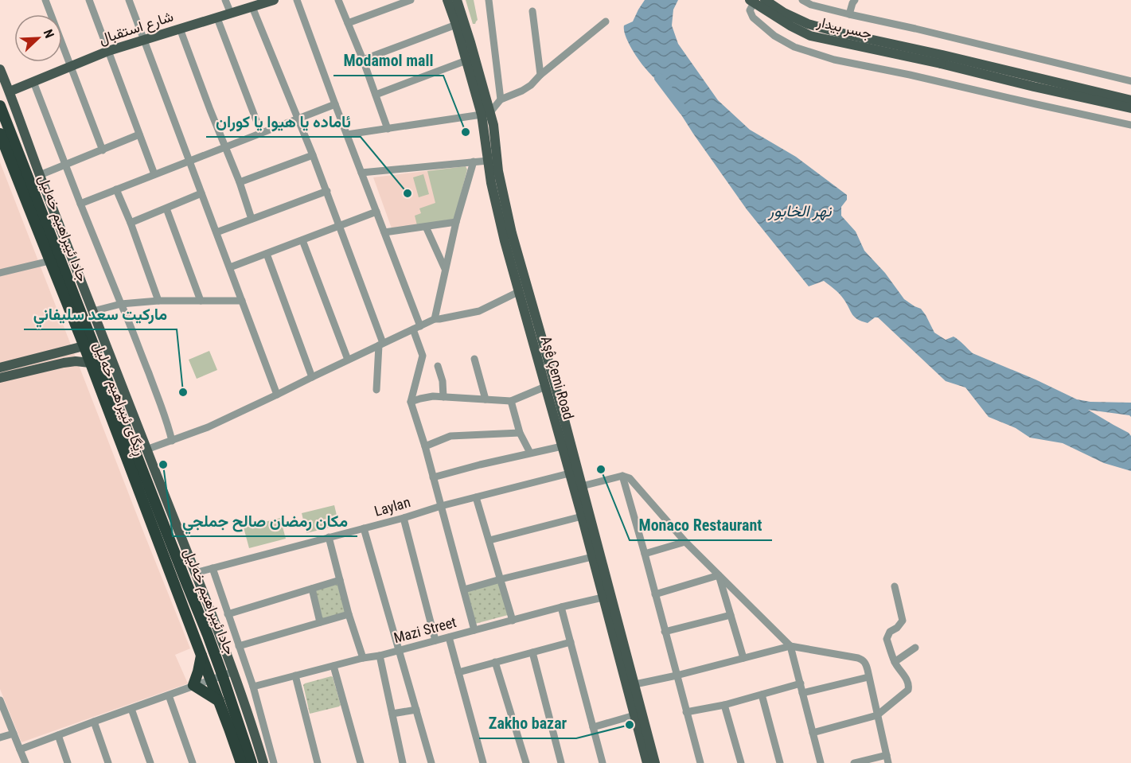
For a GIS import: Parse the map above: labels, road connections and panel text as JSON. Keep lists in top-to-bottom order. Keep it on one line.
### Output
{"streets":{"highway":["جادا ئیبراهیم خەلیل","ڕێگای ئیبراهیم خەلیل"],"main road":["شارع استقبال","جسر بيدار","Aşê Çemi Road"],"street":["Laylan","Mazi Street"]},"crossings":[["جادا ئیبراهیم خەلیل","ڕێگای ئیبراهیم خەلیل"],["جادا ئیبراهیم خەلیل","Laylan"],["Aşê Çemi Road","Laylan"],["Aşê Çemi Road","Mazi Street"]],"water":["نهر الخابور"],"places":["Modamol mall","ئاماده یا هیوا یا کوران","ماركيت سعد سليفاني","مكان رمضان صالح جملجي","Monaco Restaurant","Zakho bazar"],"north":"top right"}
